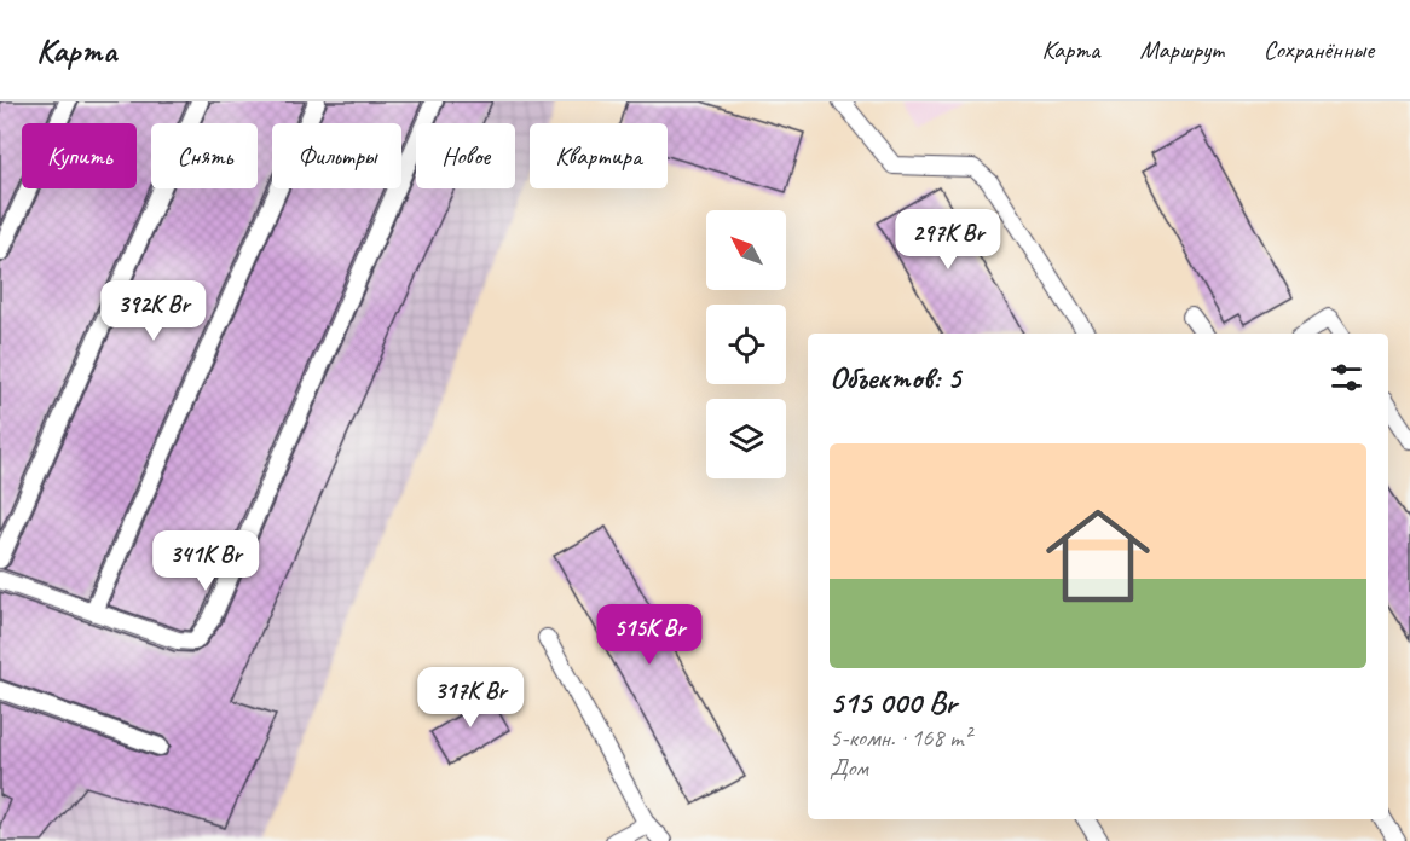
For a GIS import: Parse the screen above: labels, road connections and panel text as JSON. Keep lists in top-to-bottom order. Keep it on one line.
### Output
{"north":"top left","page":{"header":"Карта","nav":["Карта","Маршрут","Сохранённые"],"chip":["Купить","Снять","Фильтры","Новое","Квартира"],"price":["297K Br","392K Br","341K Br","515K Br","317K Br"],"heading":"Объектов: 5","list":[{"name":"515 000 Br","note":"5-комн. · 168 m² · Дом"}]}}
